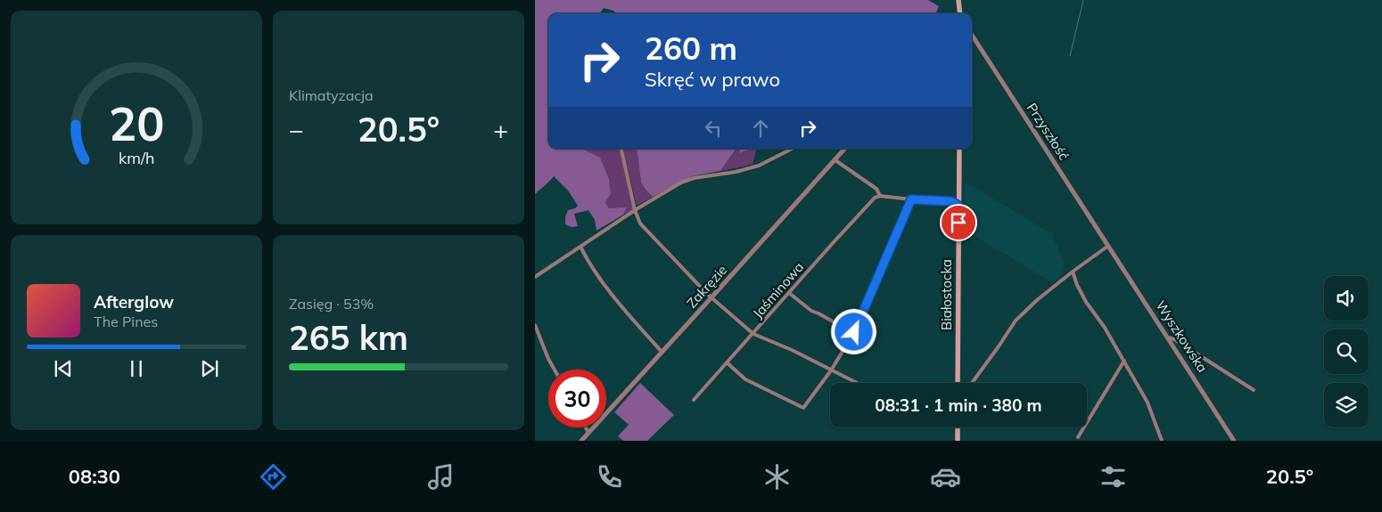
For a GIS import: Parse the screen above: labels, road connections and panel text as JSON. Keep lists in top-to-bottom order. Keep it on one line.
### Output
{"streets":{"main road":["Białostocka"],"street":["Przyszłość","Zakręzie","Jaśminowa","Wyszkowska"]},"crossings":[["Przyszłość","Wyszkowska"]],"page":{"tile":["Klimatyzacja",["Zasięg · 53%","265 km"]],"turn":["260 m","Skręć w prawo"],"heat":["−","20.5°","+"],"song":["Afterglow","The Pines"],"limit":"30","trip":"08:31 · 1 min · 380 m","tabs":["08:30","20.5°"],"gauge":["20","km/h"]}}
